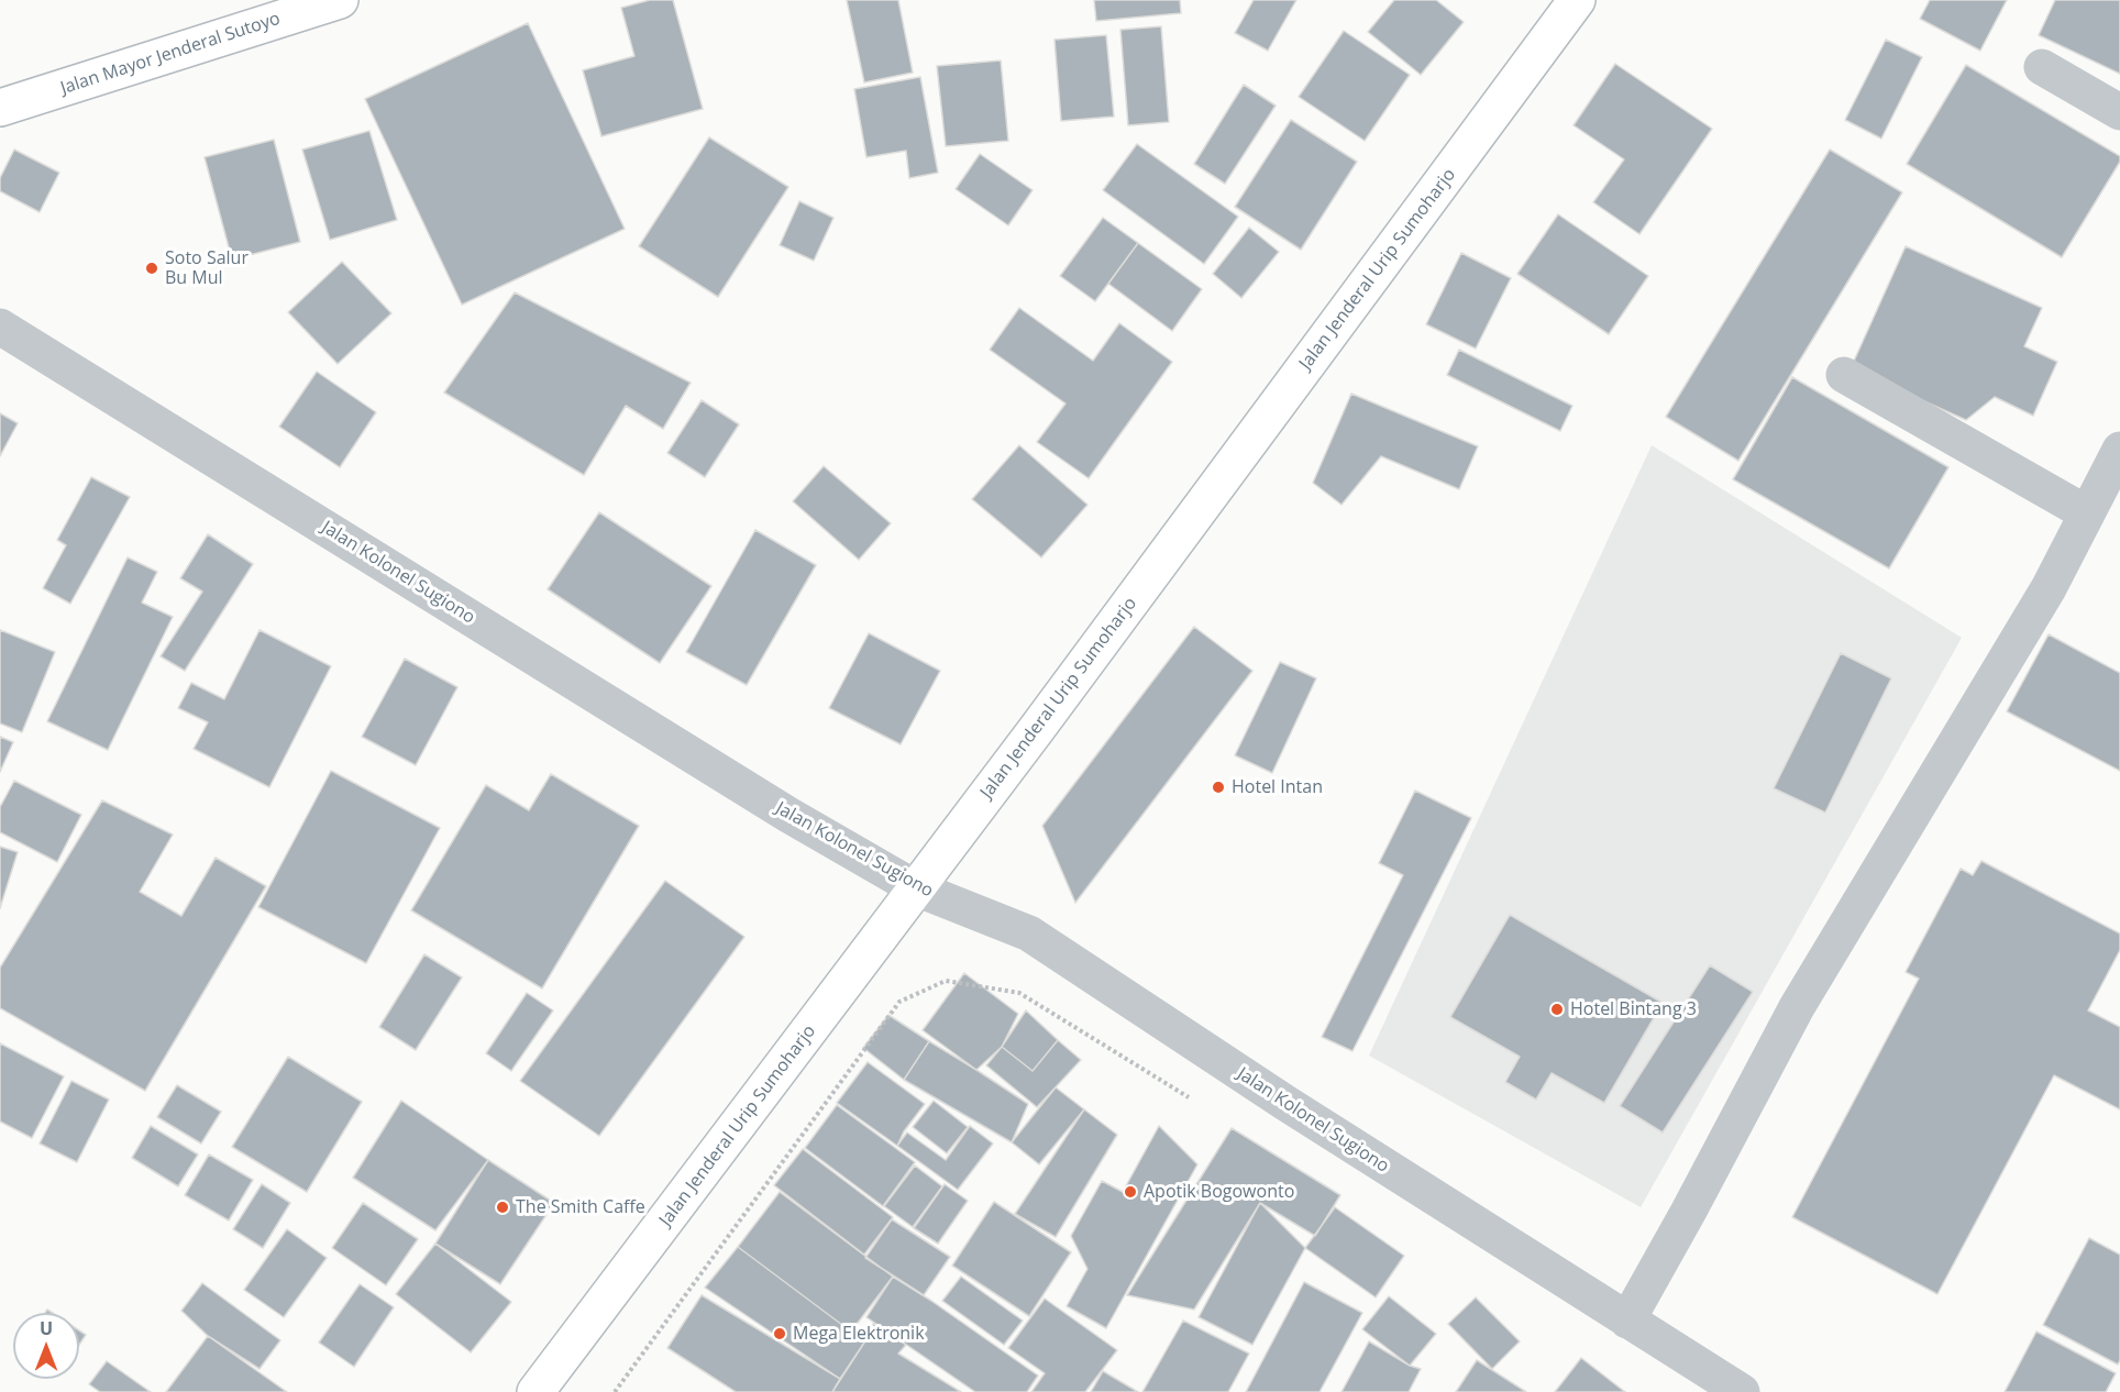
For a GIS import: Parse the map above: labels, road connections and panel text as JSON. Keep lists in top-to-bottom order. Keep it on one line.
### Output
{"streets":{"main road":["Jalan Mayor Jenderal Sutoyo","Jalan Jenderal Urip Sumoharjo"],"street":["Jalan Kolonel Sugiono"]},"crossings":[["Jalan Jenderal Urip Sumoharjo","Jalan Kolonel Sugiono"]],"places":["Soto Salur Bu Mul","Hotel Intan","Hotel Bintang 3","Apotik Bogowonto","The Smith Caffe","Mega Elektronik"],"north":"top"}
